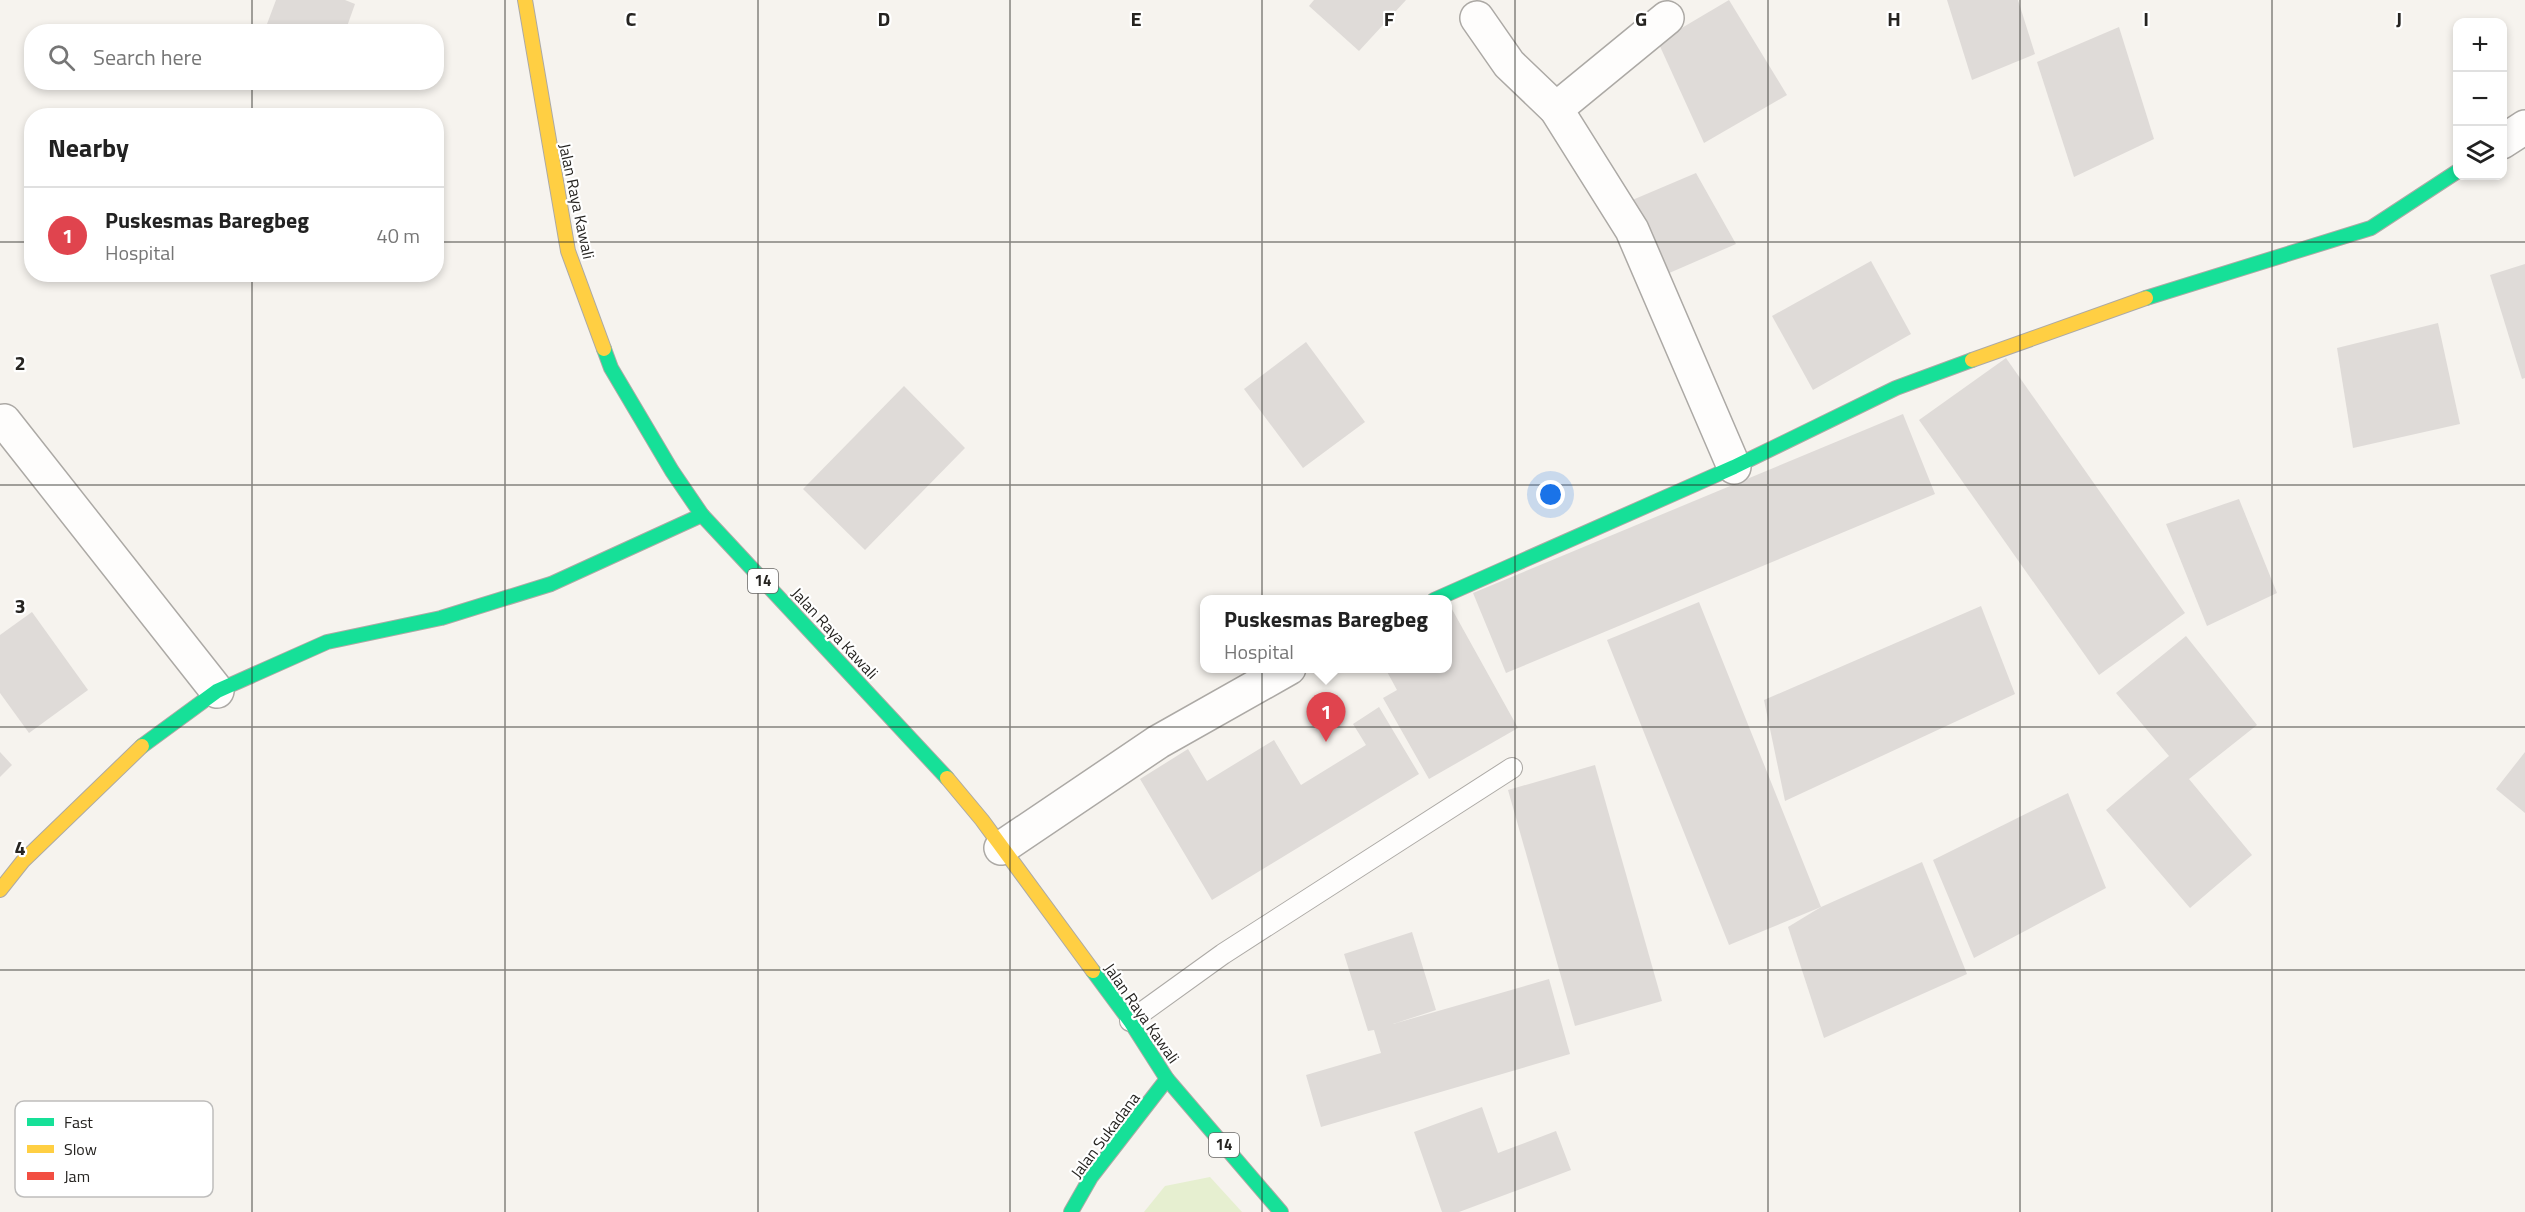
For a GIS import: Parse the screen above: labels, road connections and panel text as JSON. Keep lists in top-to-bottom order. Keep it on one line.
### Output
{"streets":{"main road":["Jalan Raya Kawali","14","Jalan Sukadana"]},"crossings":[["Jalan Raya Kawali","Jalan Sukadana"]],"legend":["Fast","Slow","Jam"],"page":{"map_buttons":["+","−"],"search":"Search here","heading":"Nearby","list":[{"mark":"1","name":"Puskesmas Baregbeg","note":"Hospital","value":"40 m"}],"popup":["Puskesmas Baregbeg","Hospital"],"pins":"1"},"grid":{"columns":["C","D","E","F","G","H","I","J"],"rows":["2","3","4"]}}
